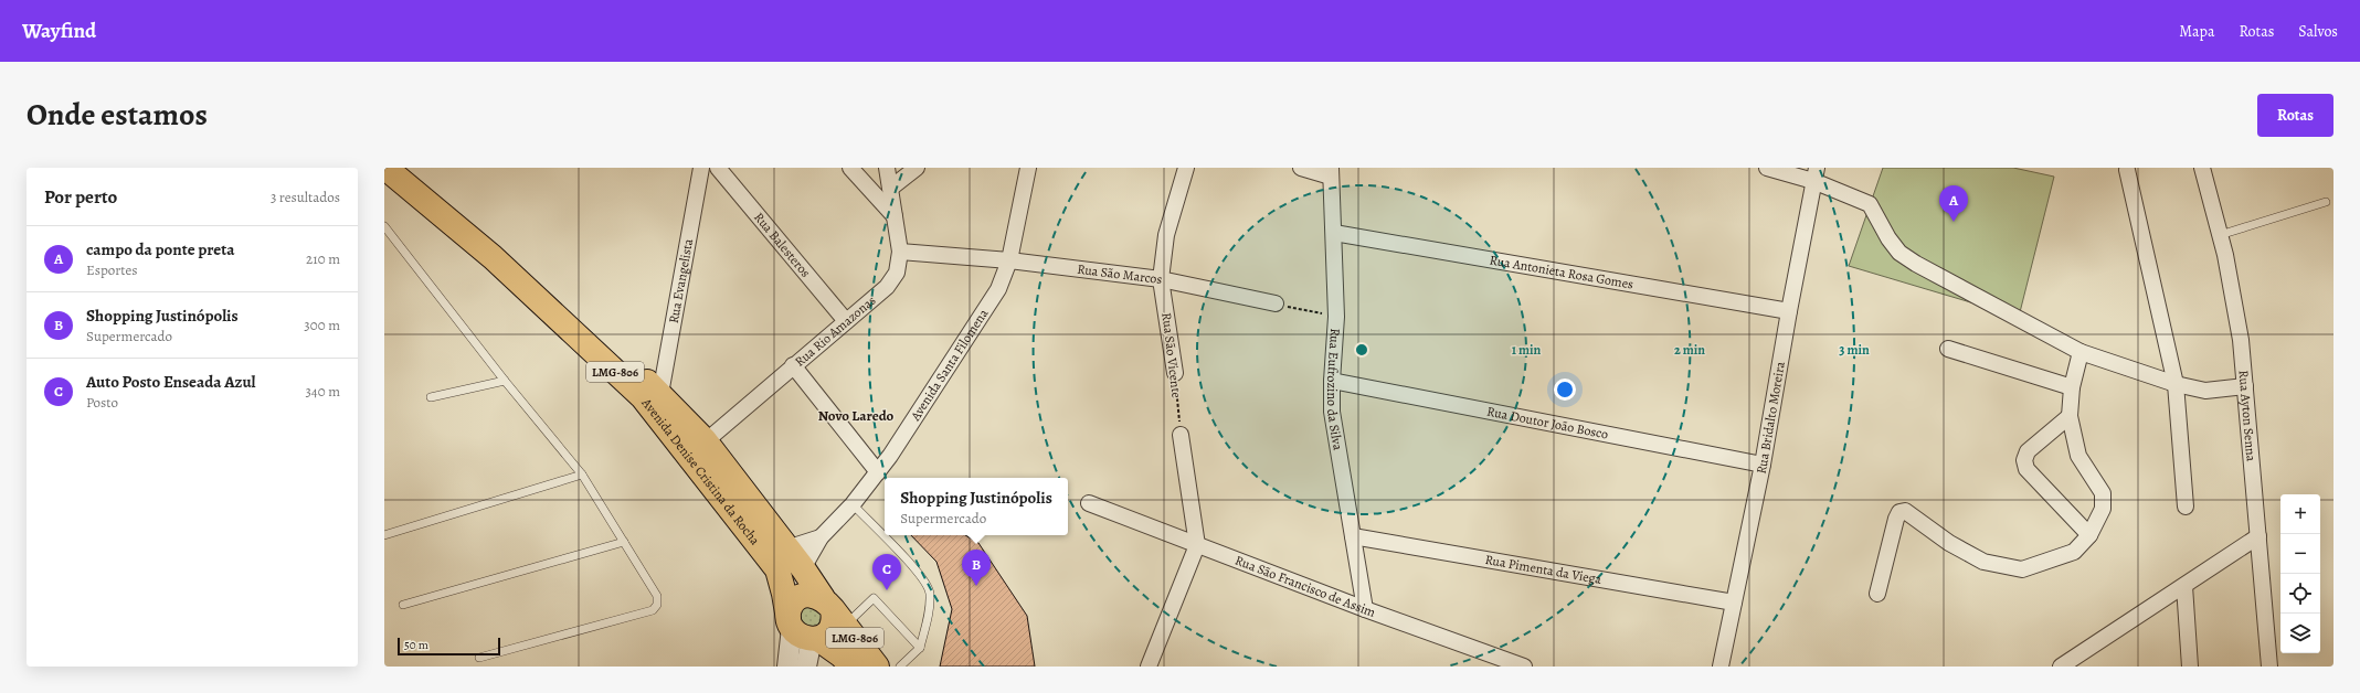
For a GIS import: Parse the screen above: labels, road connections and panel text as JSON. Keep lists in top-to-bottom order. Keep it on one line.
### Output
{"streets":{"highway":["LMG-806","Avenida Denise Cristina da Rocha"],"street":["Rua Balesteros","Rua Antonieta Rosa Gomes","Rua São Marcos","Rua Evangelista","Rua Rio Amazonas","Rua São Vicente","Avenida Santa Filomena","Rua Eufrozino da Silva","Rua Ayton Senna","Rua Bridalto Moreira","Rua Doutor João Bosco","Rua Pimenta da Viega","Rua São Francisco de Assim"]},"crossings":[["Rua Balesteros","Rua Rio Amazonas"],["Rua Antonieta Rosa Gomes","Rua Eufrozino da Silva"],["Rua Antonieta Rosa Gomes","Rua Bridalto Moreira"],["Rua São Marcos","Rua Rio Amazonas"],["Rua São Marcos","Rua São Vicente"],["Rua São Marcos","Avenida Santa Filomena"],["Rua Evangelista","Avenida Denise Cristina da Rocha"],["Rua Rio Amazonas","Avenida Denise Cristina da Rocha"],["Avenida Santa Filomena","Avenida Denise Cristina da Rocha"],["LMG-806","Avenida Denise Cristina da Rocha"],["Rua Eufrozino da Silva","Rua Doutor João Bosco"],["Rua Eufrozino da Silva","Rua Pimenta da Viega"],["Rua Eufrozino da Silva","Rua São Francisco de Assim"],["Rua Bridalto Moreira","Rua Doutor João Bosco"],["Rua Bridalto Moreira","Rua Pimenta da Viega"]],"districts":["Novo Laredo"],"scale_bar":"50 m","page":{"header":"Wayfind","nav":["Mapa","Rotas","Salvos"],"title":"Onde estamos","buttons":"Rotas","heading":["Por perto","3 resultados"],"pins":["A","B","C"],"list":[{"mark":"A","name":"campo da ponte preta","note":"Esportes","value":"210 m"},{"mark":"B","name":"Shopping Justinópolis","note":"Supermercado","value":"300 m"},{"mark":"C","name":"Auto Posto Enseada Azul","note":"Posto","value":"340 m"}],"popup":["Shopping Justinópolis","Supermercado"],"map_buttons":["+","−"],"scale":"50 m"},"rings":["1 min","2 min","3 min"]}
